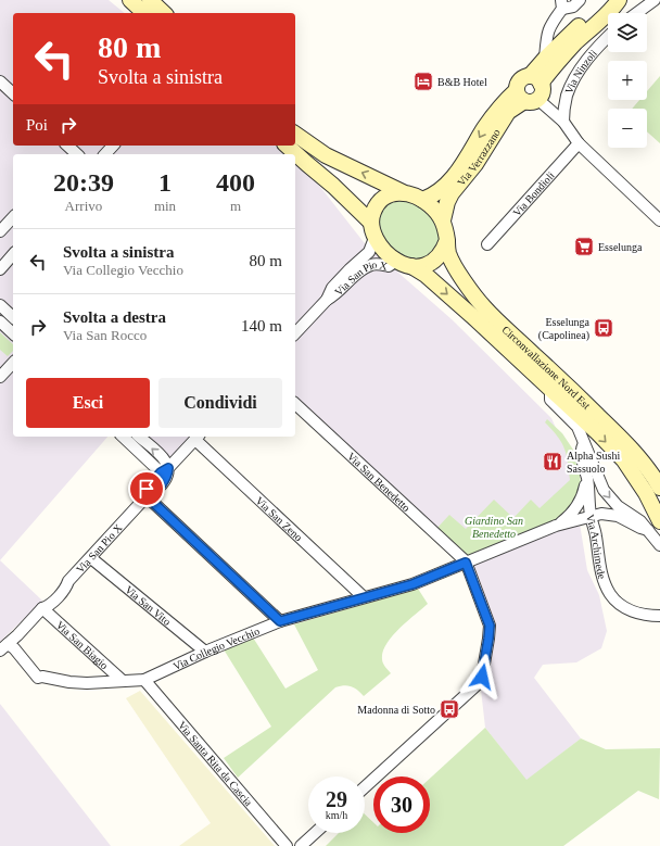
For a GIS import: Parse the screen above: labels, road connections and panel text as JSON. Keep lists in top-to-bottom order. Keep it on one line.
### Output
{"streets":{"main road":["Via Verrazzano","Circonvallazione Nord Est"],"street":["Via Ninzoli","Via Bondioli","Via San Pio X","Via San Benedetto","Via San Zeno","Via Archimede","Via San Vito","Via San Biagio","Via Collegio Vecchio","Via Santa Rita da Cascia"]},"crossings":[["Via Verrazzano","Via San Pio X"],["Via Verrazzano","Circonvallazione Nord Est"],["Via San Pio X","Circonvallazione Nord Est"],["Via San Pio X","Via San Zeno"],["Via San Pio X","Via San Vito"],["Via San Pio X","Via San Biagio"],["Via San Pio X","Via Collegio Vecchio"],["Circonvallazione Nord Est","Via Archimede"],["Circonvallazione Nord Est","Via Collegio Vecchio"],["Via San Benedetto","Via Collegio Vecchio"],["Via San Zeno","Via Collegio Vecchio"],["Via Archimede","Via Collegio Vecchio"],["Via San Vito","Via Collegio Vecchio"],["Via San Biagio","Via Collegio Vecchio"],["Via Collegio Vecchio","Via Santa Rita da Cascia"]],"parks":["Giardino San Benedetto"],"places":{"hotel":["B&B Hotel"],"supermarket":["Esselunga"],"bus stop":["Esselunga (Capolinea)","Madonna di Sotto"],"restaurant":["Alpha Sushi Sassuolo"]},"page":{"map_buttons":["+","−"],"turn":["80 m","Svolta a sinistra"],"then":"Poi","eta":["20:39","Arrivo","1","min","400","m"],"list":[{"name":"Svolta a sinistra","note":"Via Collegio Vecchio","value":"80 m"},{"name":"Svolta a destra","note":"Via San Rocco","value":"140 m"}],"buttons":["Esci","Condividi"],"speed":"29 km/h","limit":"30"}}
